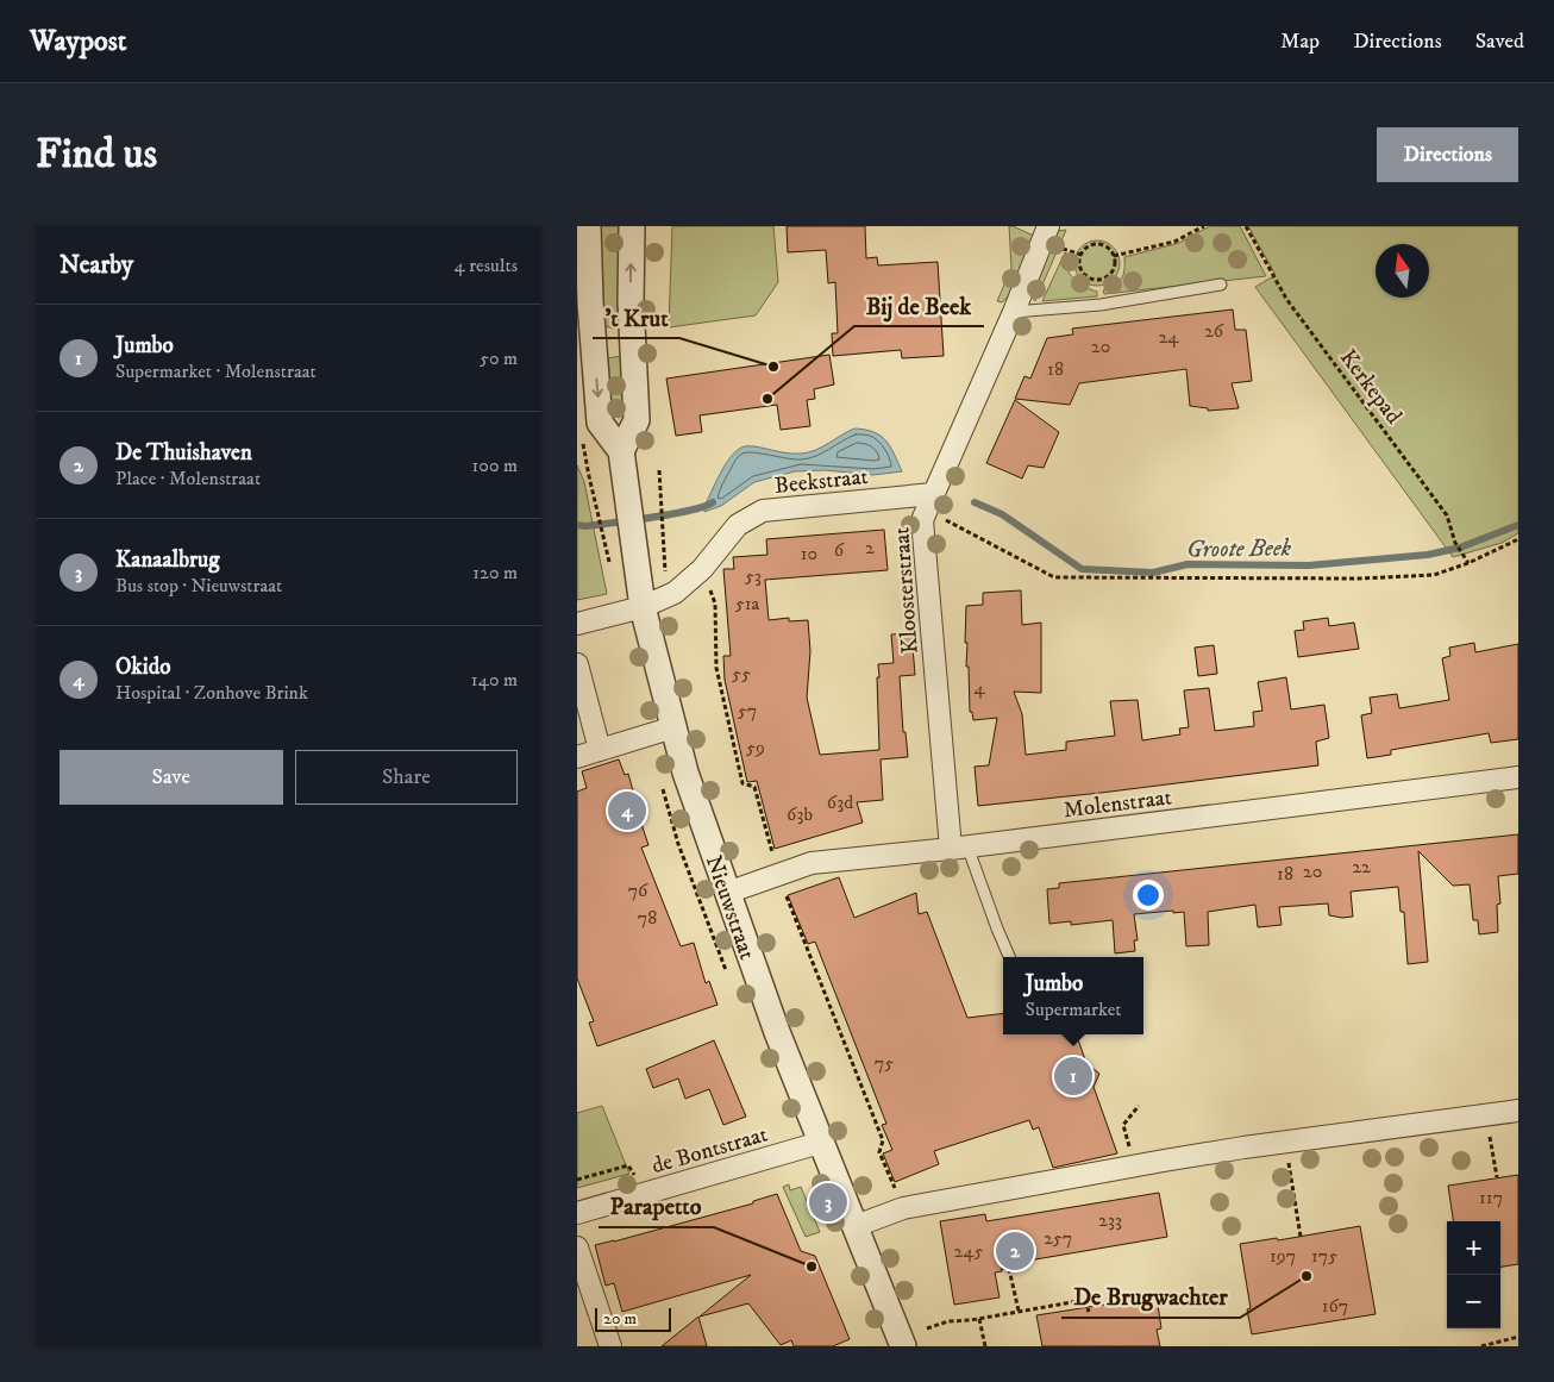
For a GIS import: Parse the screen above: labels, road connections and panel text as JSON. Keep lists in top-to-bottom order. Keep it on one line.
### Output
{"streets":{"street":["Beekstraat","Kloosterstraat","Molenstraat","Nieuwstraat","de Bontstraat"],"path":["Kerkepad"]},"crossings":[["Beekstraat","Kloosterstraat"],["Beekstraat","Nieuwstraat"],["Kloosterstraat","Molenstraat"],["Molenstraat","Nieuwstraat"],["Nieuwstraat","de Bontstraat"]],"water":["Groote Beek"],"places":["'t Krut","Bij de Beek","Parapetto","De Brugwachter"],"house_numbers":["26","24","20","18","2","6","10","53","51a","55","4","57","59","63d","63b","22","20","18","76","78","75","117","233","257","245","197","175","167"],"scale_bar":"20 m","north":"top","page":{"header":"Waypost","nav":["Map","Directions","Saved"],"buttons":["Directions",["Save","Share"]],"title":"Find us","heading":["Nearby","4 results"],"list":[{"mark":"1","name":"Jumbo","note":"Supermarket · Molenstraat","value":"50 m"},{"mark":"2","name":"De Thuishaven","note":"Place · Molenstraat","value":"100 m"},{"mark":"3","name":"Kanaalbrug","note":"Bus stop · Nieuwstraat","value":"120 m"},{"mark":"4","name":"Okido","note":"Hospital · Zonhove Brink","value":"140 m"}],"pins":["4","1","3","2"],"popup":["Jumbo","Supermarket"],"map_buttons":["+","−"],"scale":"20 m"}}
